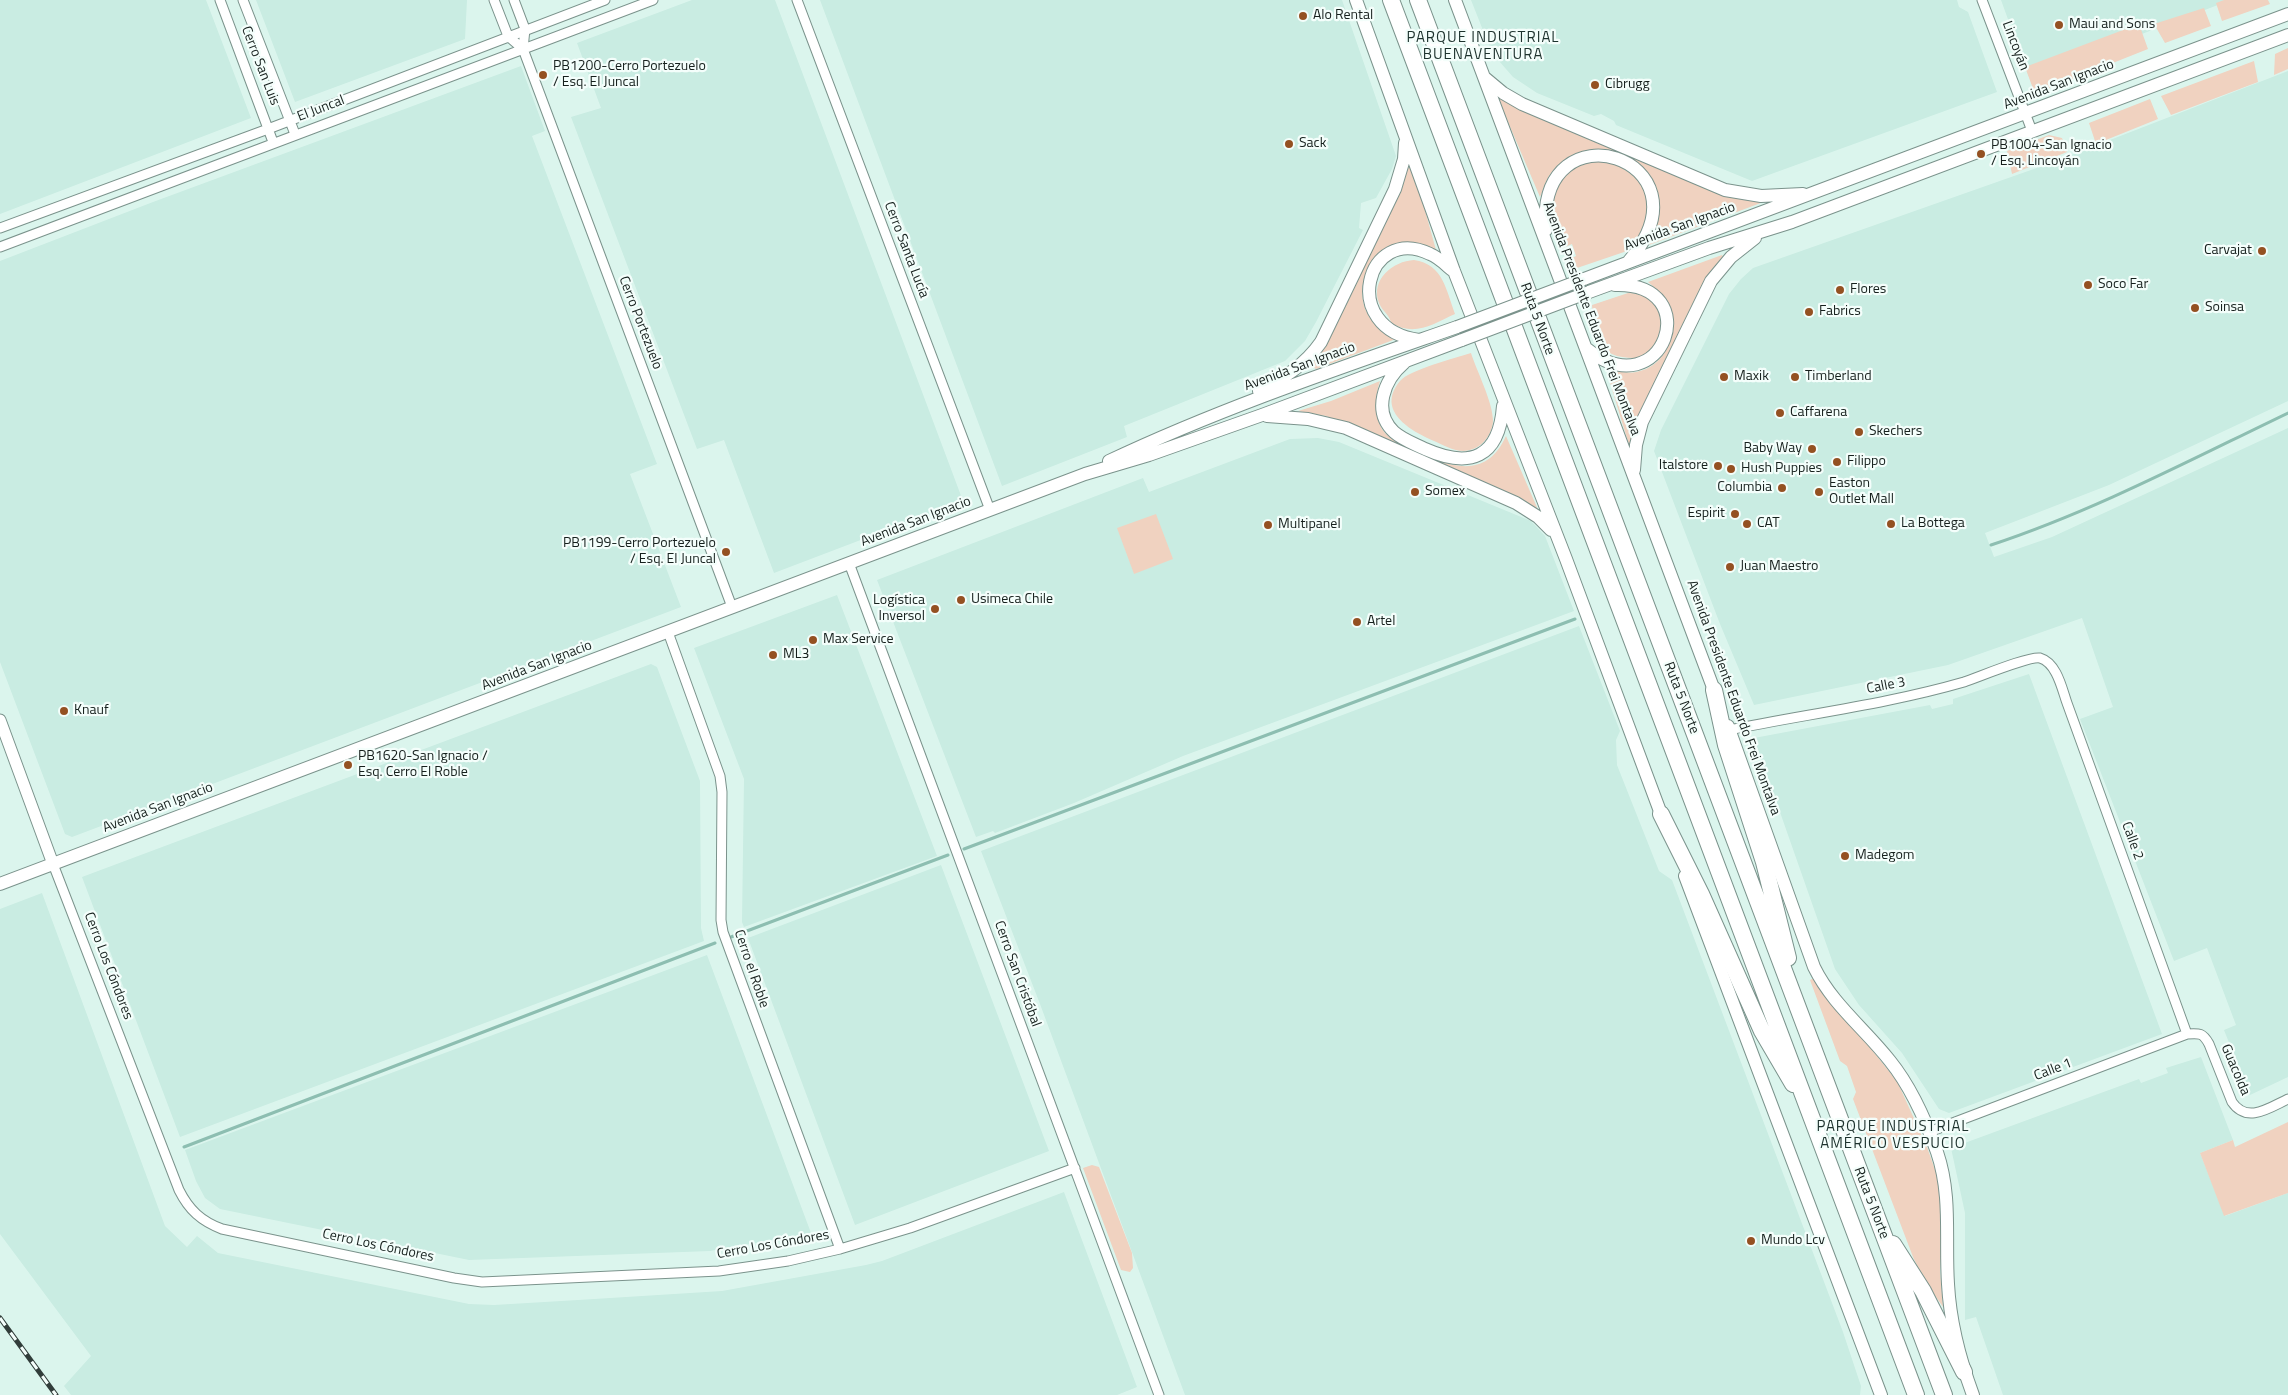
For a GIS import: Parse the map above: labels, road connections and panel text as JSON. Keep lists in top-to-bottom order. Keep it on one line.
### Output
{"streets":{"highway":["Ruta 5 Norte"],"main road":["Avenida San Ignacio","Avenida Presidente Eduardo Frei Montalva"],"street":["Lincoyán","Cerro San Luis","El Juncal","Cerro Santa Lucía","Cerro Portezuelo","Calle 3","Calle 2","Cerro Los Cóndores","Cerro el Roble","Cerro San Cristóbal","Calle 1","Guacolda"]},"crossings":[["Lincoyán","Avenida San Ignacio"],["Cerro San Luis","El Juncal"],["Avenida San Ignacio","Cerro Santa Lucía"],["Avenida San Ignacio","Cerro Portezuelo"],["Avenida San Ignacio","Cerro Los Cóndores"],["Avenida San Ignacio","Cerro el Roble"],["Avenida San Ignacio","Cerro San Cristóbal"],["El Juncal","Cerro Portezuelo"],["Avenida Presidente Eduardo Frei Montalva","Calle 3"],["Avenida Presidente Eduardo Frei Montalva","Calle 1"],["Calle 3","Calle 2"],["Calle 2","Calle 1"],["Calle 2","Guacolda"],["Cerro Los Cóndores","Cerro el Roble"],["Cerro Los Cóndores","Cerro San Cristóbal"],["Calle 1","Guacolda"]],"districts":["PARQUE INDUSTRIAL BUENAVENTURA","PARQUE INDUSTRIAL AMÉRICO VESPUCIO"],"places":["Alo Rental","Maui and Sons","PB1200-Cerro Portezuelo / Esq. El Juncal","Cibrugg","Sack","PB1004-San Ignacio / Esq. Lincoyán","Carvajat","Soco Far","Flores","Soinsa","Fabrics","Maxik","Timberland","Caffarena","Skechers","Baby Way","Filippo","Italstore","Hush Puppies","Columbia","Somex","Easton Outlet Mall","Espirit","CAT","La Bottega","Multipanel","PB1199-Cerro Portezuelo / Esq. El Juncal","Juan Maestro","Usimeca Chile","Logística Inversol","Artel","Max Service","ML3","Knauf","PB1620-San Ignacio / Esq. Cerro El Roble","Madegom","Mundo Lcv"]}
